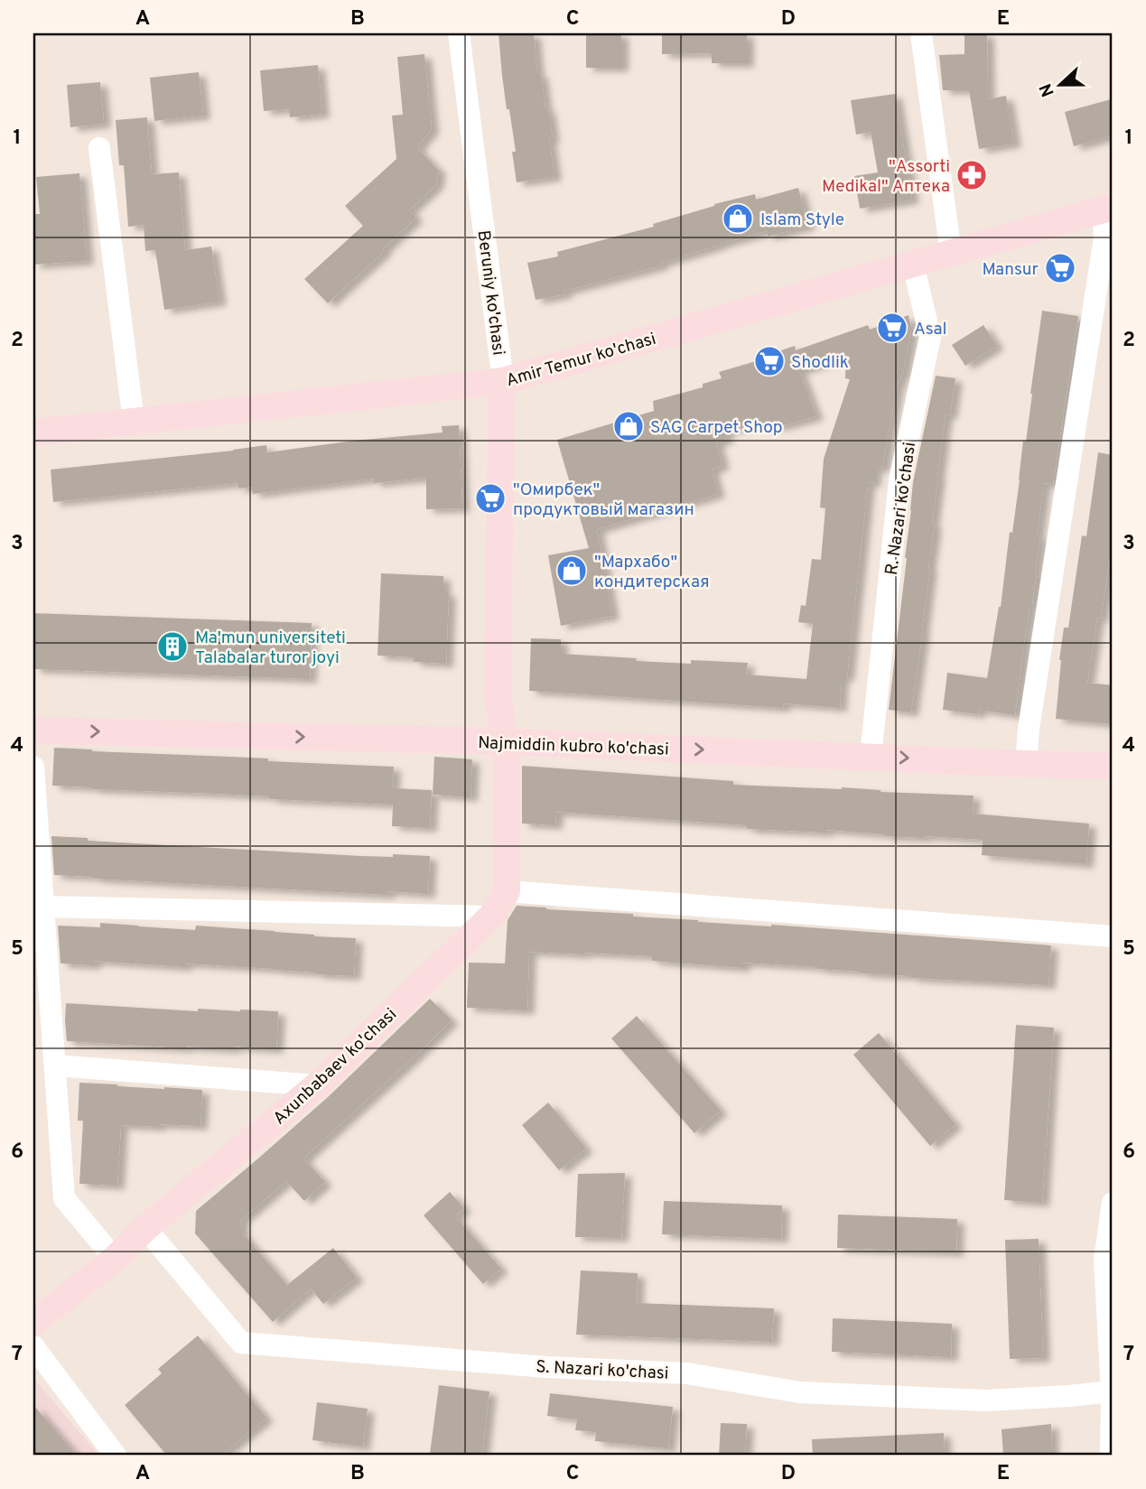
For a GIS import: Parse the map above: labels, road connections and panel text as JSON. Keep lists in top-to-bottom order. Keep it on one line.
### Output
{"streets":{"main road":["Beruniy ko'chasi","Amir Temur ko'chasi","Najmiddin kubro ko'chasi","Axunbabaev ko'chasi"],"street":["R. Nazari ko'chasi","S. Nazari ko'chasi"]},"crossings":[["Beruniy ko'chasi","Amir Temur ko'chasi"],["Beruniy ko'chasi","Najmiddin kubro ko'chasi"],["Amir Temur ko'chasi","R. Nazari ko'chasi"],["R. Nazari ko'chasi","Najmiddin kubro ko'chasi"],["Axunbabaev ko'chasi","S. Nazari ko'chasi"]],"one_way":["Najmiddin kubro ko'chasi"],"places":{"pharmacy":["\"Assorti Medikal\" Аптека"],"shop":["Islam Style","SAG Carpet Shop","\"Мархабо\" кондитерская"],"supermarket":["Mansur","Asal","Shodlik","\"Омирбек\" продуктовый магазин"],"building":["Ma'mun universiteti Talabalar turor joyi"]},"north":"left","grid":{"columns":["A","B","C","D","E"],"rows":["1","2","3","4","5","6","7"]}}
